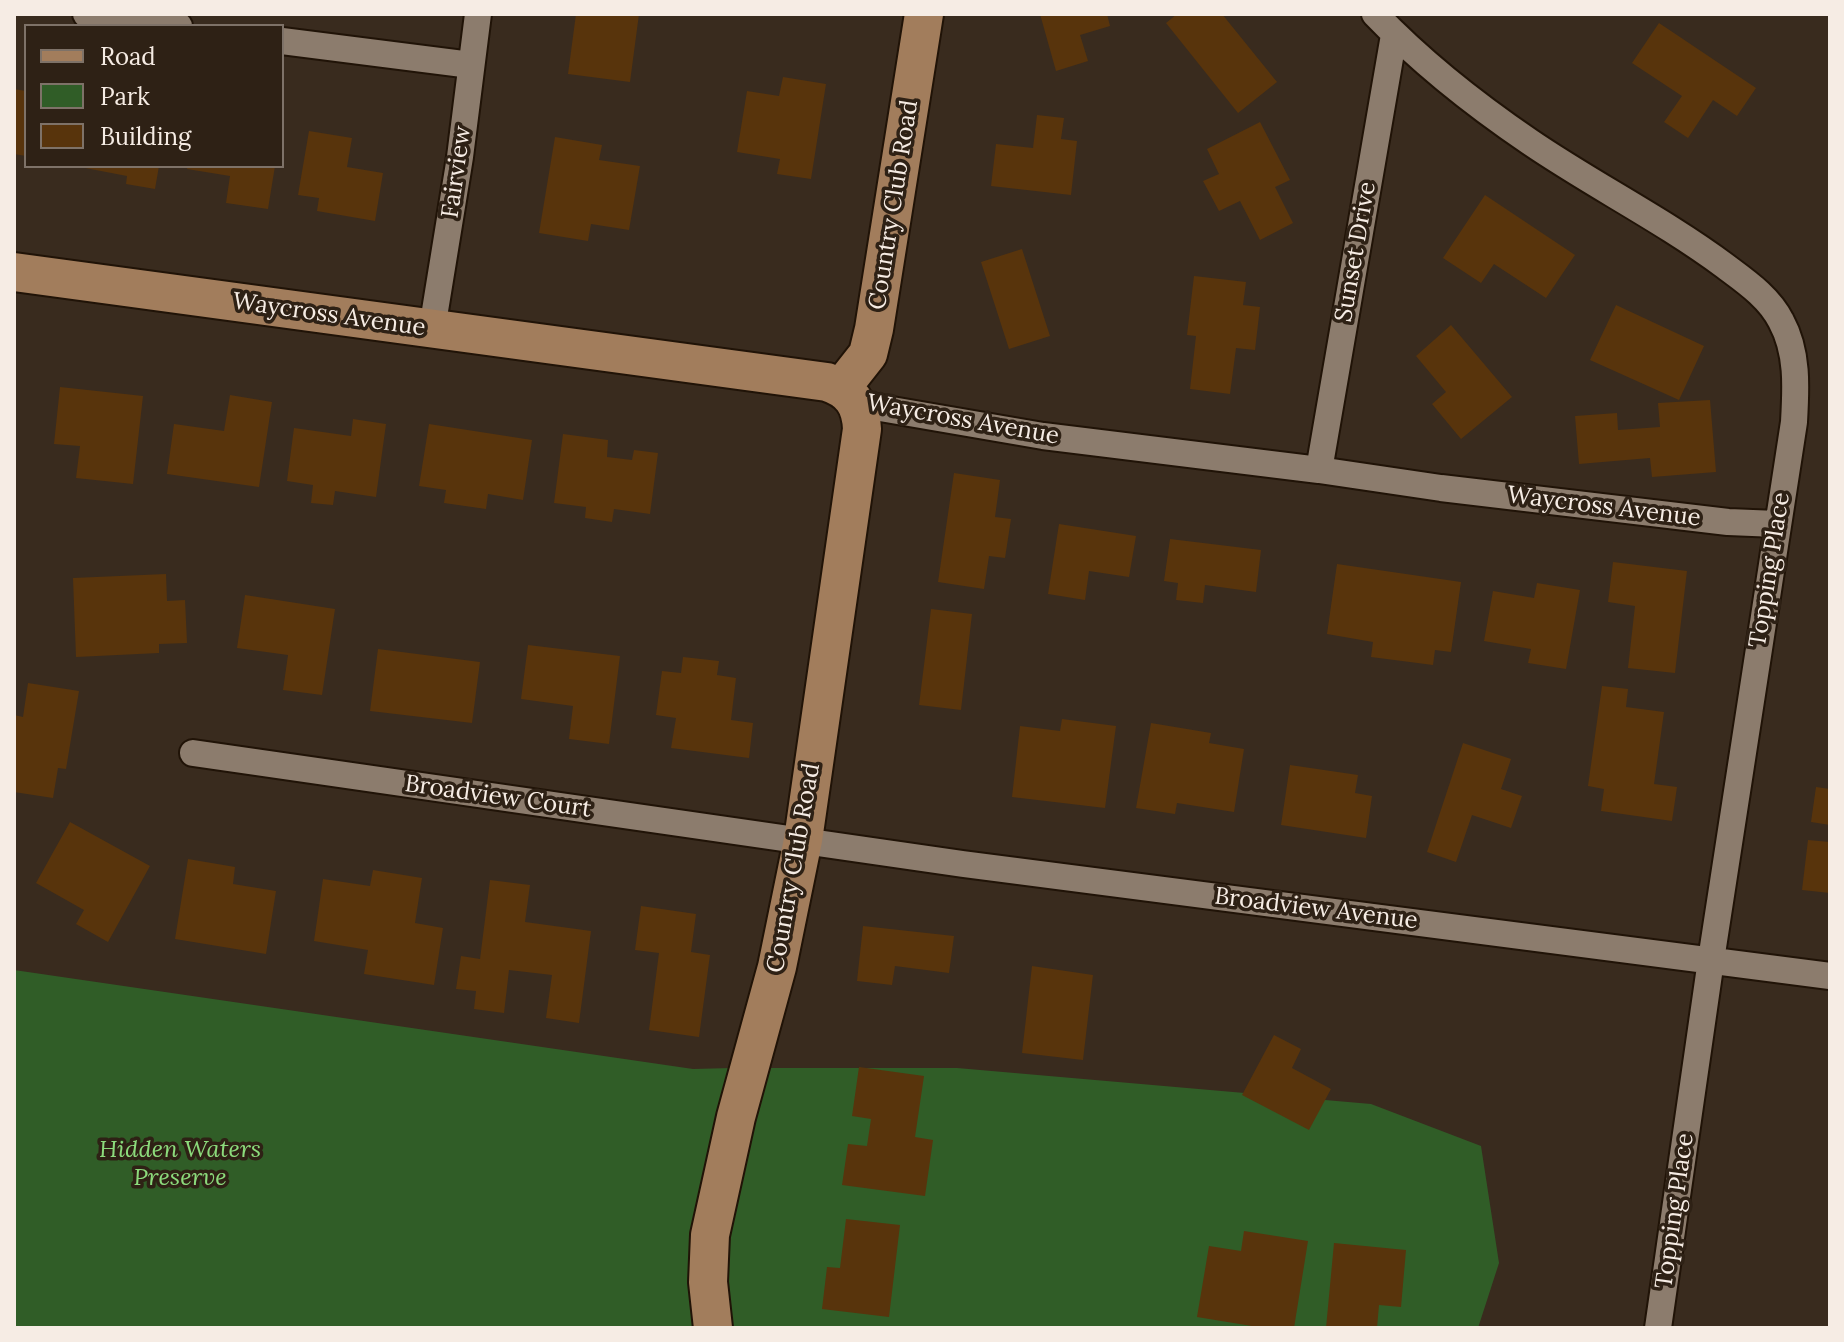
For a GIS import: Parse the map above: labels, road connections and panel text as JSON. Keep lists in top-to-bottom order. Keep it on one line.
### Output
{"streets":{"street":["Fairview","Country Club Road","Sunset Drive","Waycross Avenue","Topping Place","Broadview Court","Broadview Avenue"]},"crossings":[["Fairview","Waycross Avenue"],["Country Club Road","Waycross Avenue"],["Country Club Road","Broadview Court"],["Country Club Road","Broadview Avenue"],["Sunset Drive","Waycross Avenue"],["Sunset Drive","Topping Place"],["Waycross Avenue","Topping Place"],["Topping Place","Broadview Avenue"],["Broadview Court","Broadview Avenue"]],"parks":["Hidden Waters Preserve"],"legend":["Road","Park","Building"]}
